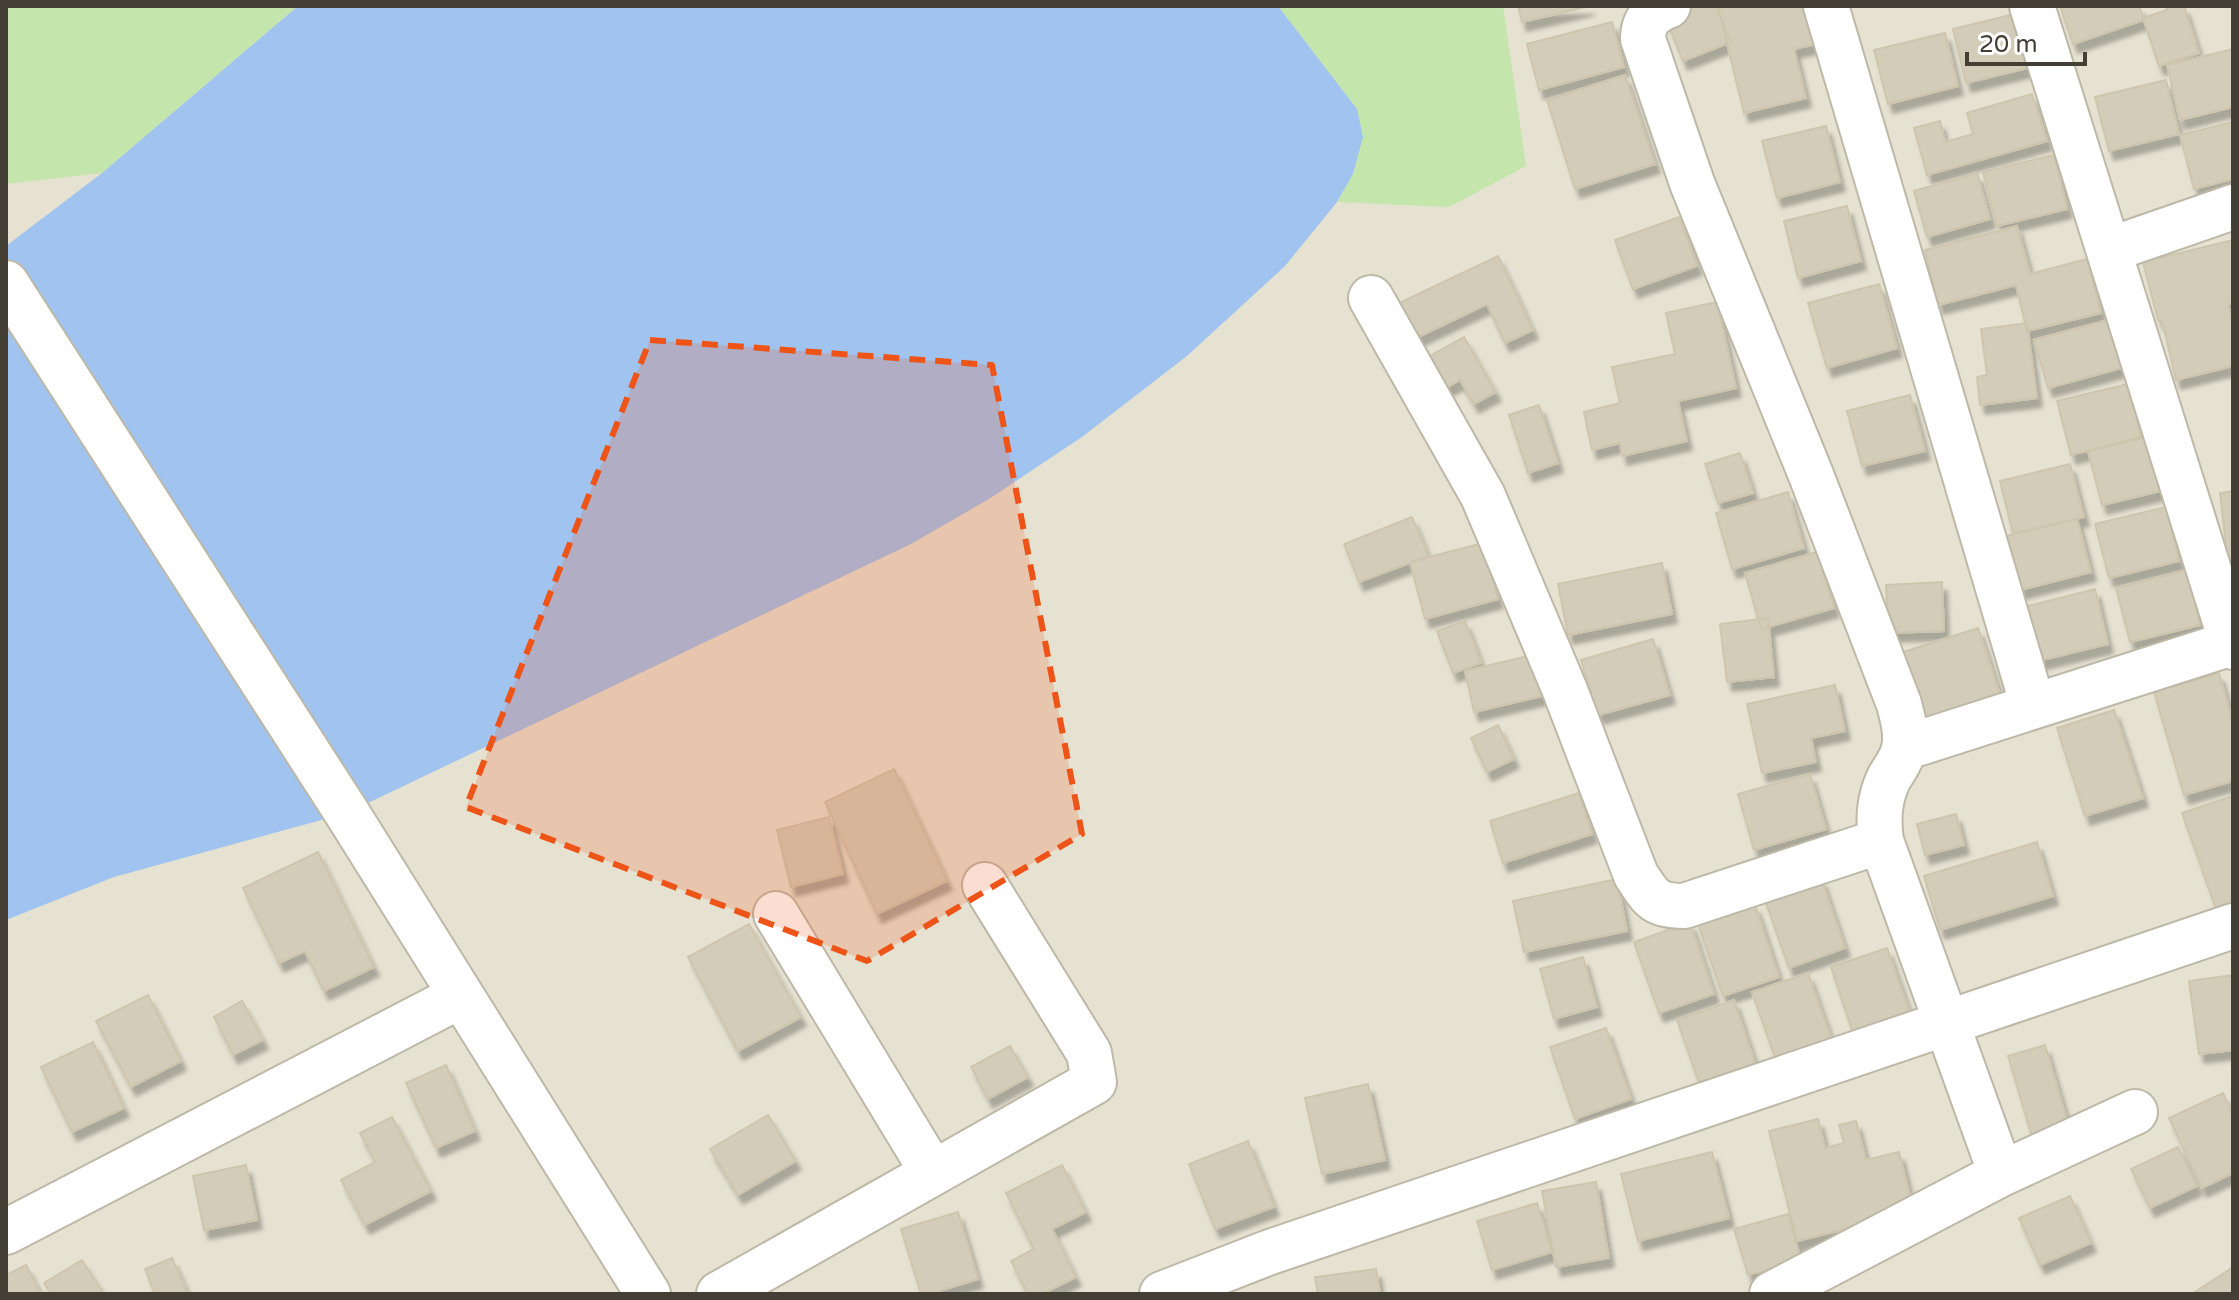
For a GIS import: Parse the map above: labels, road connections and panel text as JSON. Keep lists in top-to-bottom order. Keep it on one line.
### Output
{"scale_bar":"20 m"}
